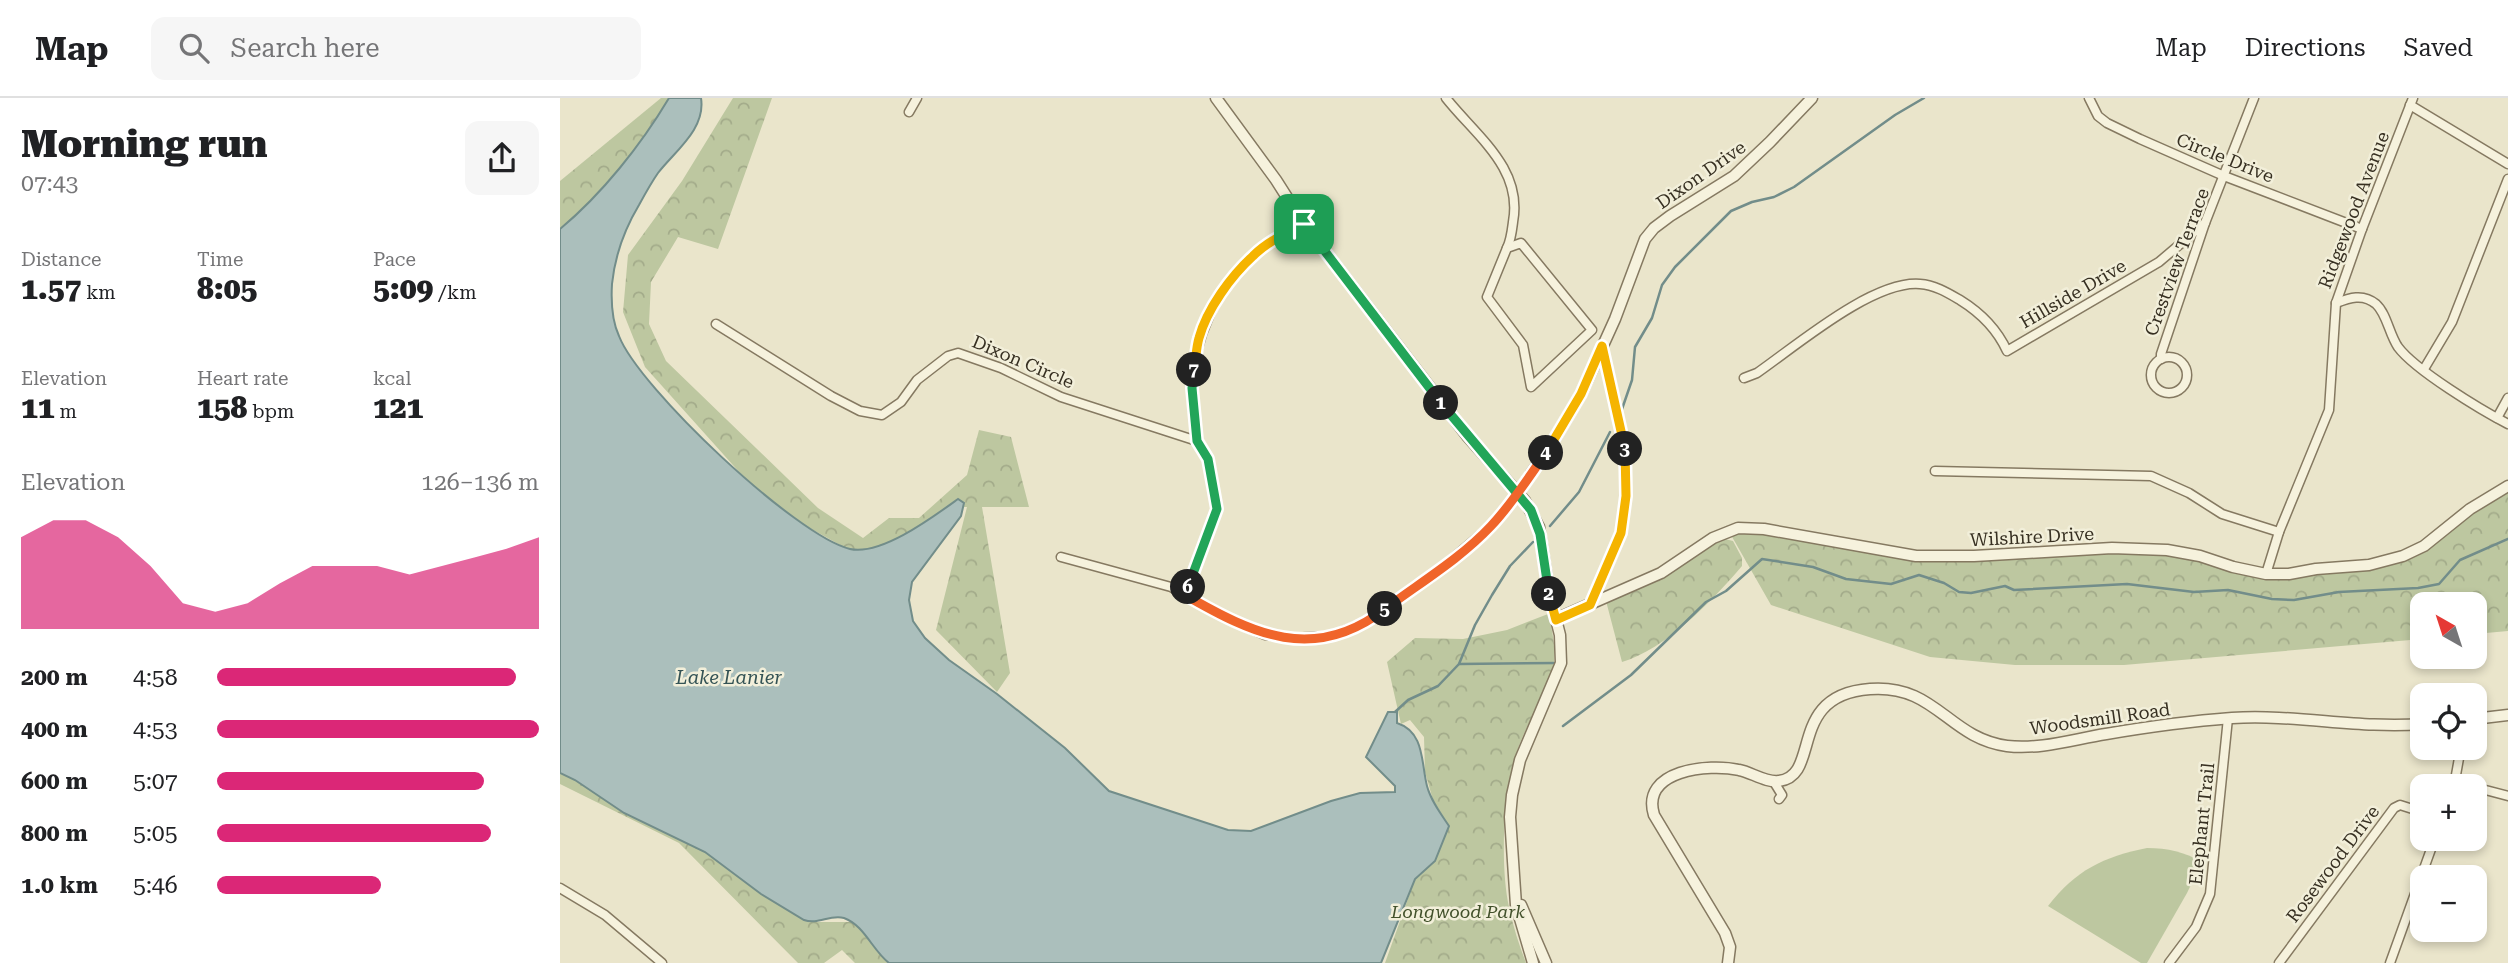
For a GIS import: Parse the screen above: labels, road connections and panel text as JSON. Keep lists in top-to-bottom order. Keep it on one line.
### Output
{"streets":{"street":["Circle Drive","Dixon Drive","Ridgewood Avenue","Crestview Terrace","Hillside Drive","Dixon Circle","Wilshire Drive","Woodsmill Road","Elephant Trail","Rosewood Drive"]},"crossings":[["Circle Drive","Ridgewood Avenue"],["Circle Drive","Crestview Terrace"],["Ridgewood Avenue","Wilshire Drive"],["Crestview Terrace","Hillside Drive"],["Woodsmill Road","Elephant Trail"]],"water":["Lake Lanier"],"parks":["Longwood Park"],"north":"top left","page":{"header":"Map","search":"Search here","nav":["Map","Directions","Saved"],"heading":["Morning run","07:43"],"stats":[["Distance","1.57 km"],["Time","8:05"],["Pace","5:09 /km"],["Elevation","11 m"],["Heart rate","158 bpm"],["kcal","121"]],"pins":["7","1","3","4","6","2","5"],"chart":["Elevation","126–136 m"],"map_buttons":["+","−"],"list":[{"name":"200 m","note":"4:58"},{"name":"400 m","note":"4:53"},{"name":"600 m","note":"5:07"},{"name":"800 m","note":"5:05"},{"name":"1.0 km","note":"5:46"}]}}
